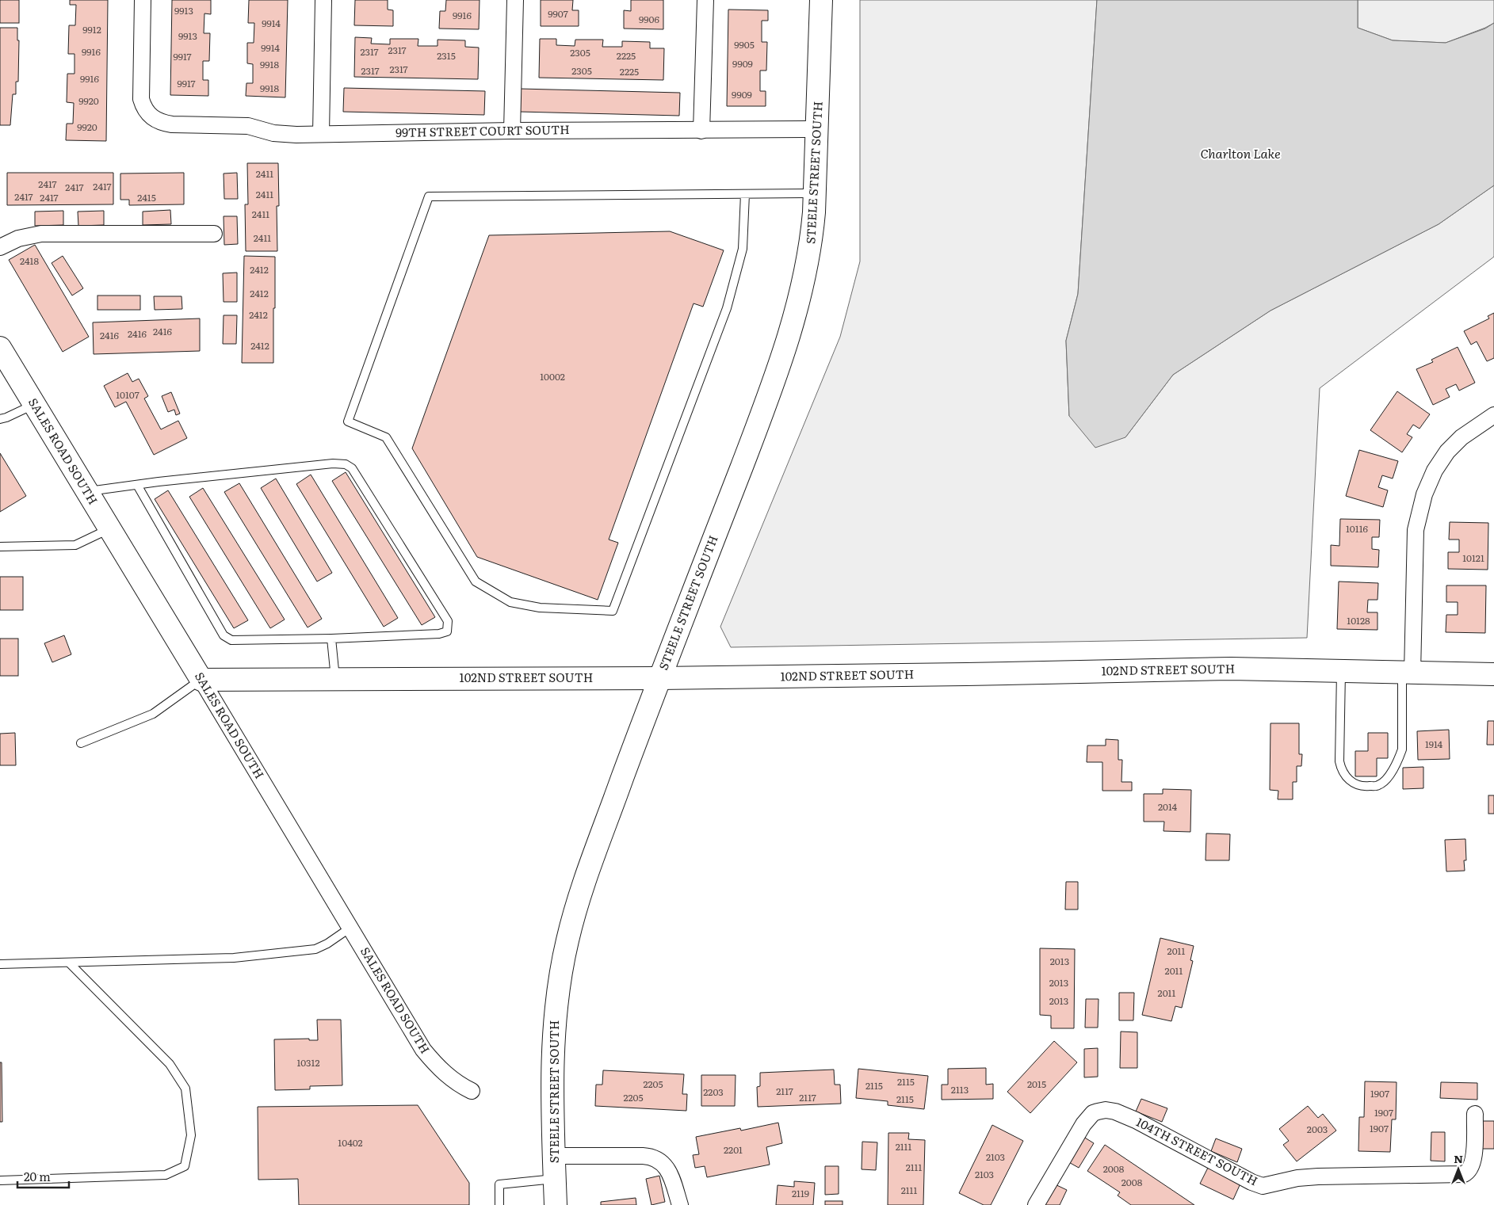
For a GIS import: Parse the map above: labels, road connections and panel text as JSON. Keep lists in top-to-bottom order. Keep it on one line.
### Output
{"streets":{"street":["99TH STREET COURT SOUTH","STEELE STREET SOUTH","SALES ROAD SOUTH","102ND STREET SOUTH","104TH STREET SOUTH"]},"crossings":[["99TH STREET COURT SOUTH","STEELE STREET SOUTH"],["STEELE STREET SOUTH","102ND STREET SOUTH"],["SALES ROAD SOUTH","102ND STREET SOUTH"]],"water":["Charlton Lake"],"house_numbers":["9913","9907","9916","9906","9914","9912","9913","9905","9914","2317","9916","2317","2305","2315","2225","9917","9909","9918","2317","2317","2305","2225","9916","9917","9918","9909","9920","9920","2411","2417","2417","2417","2411","2417","2417","2415","2411","2411","2418","2412","2412","2412","2416","2416","2416","2412","10002","10107","10116","10121","10128","1914","2014","2011","2013","2011","2013","2011","2013","10312","2115","2205","2015","2115","2113","2117","2203","1907","2205","2117","2115","1907","1907","2003","10402","2111","2201","2103","2111","2008","2103","2008","2111","2119"],"scale_bar":"20 m","north":"top"}
